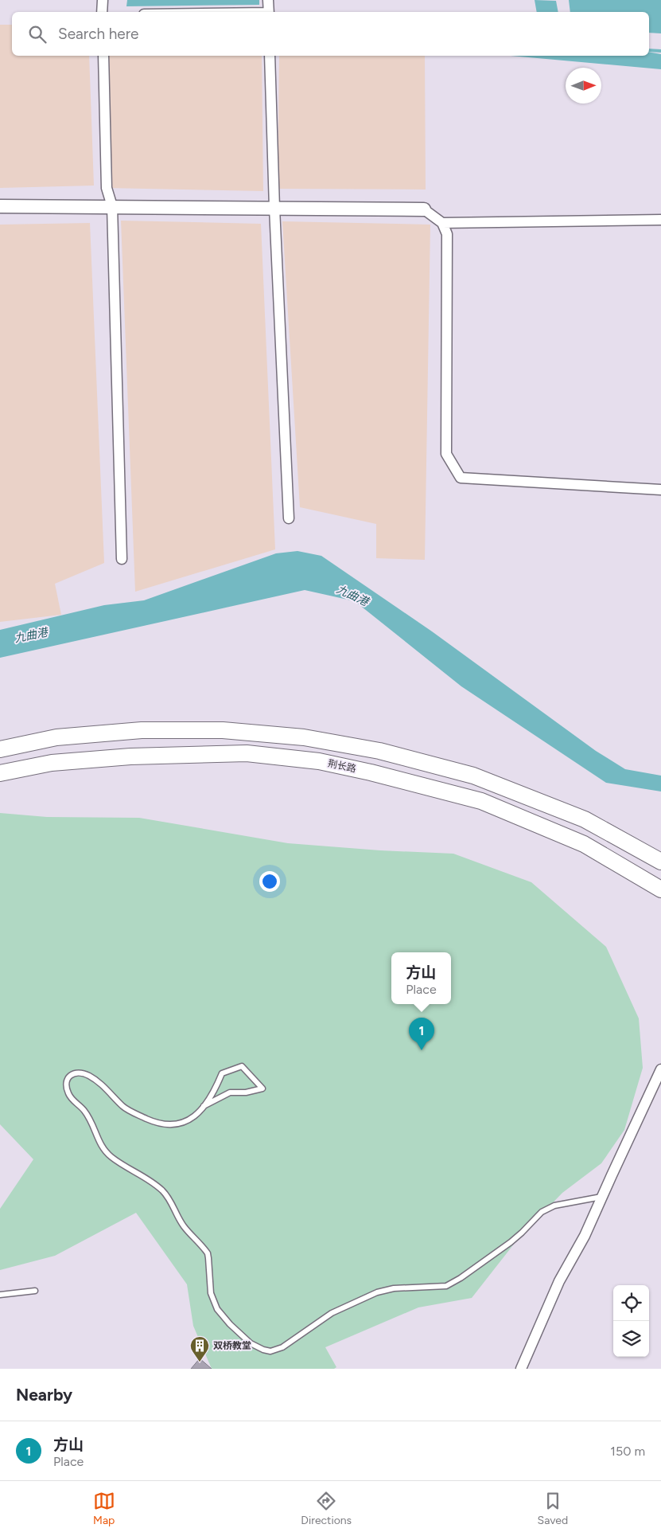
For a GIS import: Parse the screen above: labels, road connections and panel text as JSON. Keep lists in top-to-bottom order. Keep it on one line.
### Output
{"streets":{"main road":["荆长路"]},"water":["九曲港"],"places":{"building":["双桥教堂"]},"north":"right","page":{"search":"Search here","popup":["方山","Place"],"pins":"1","heading":"Nearby","list":[{"mark":"1","name":"方山","note":"Place","value":"150 m"}],"nav":["Map","Directions","Saved"]}}
